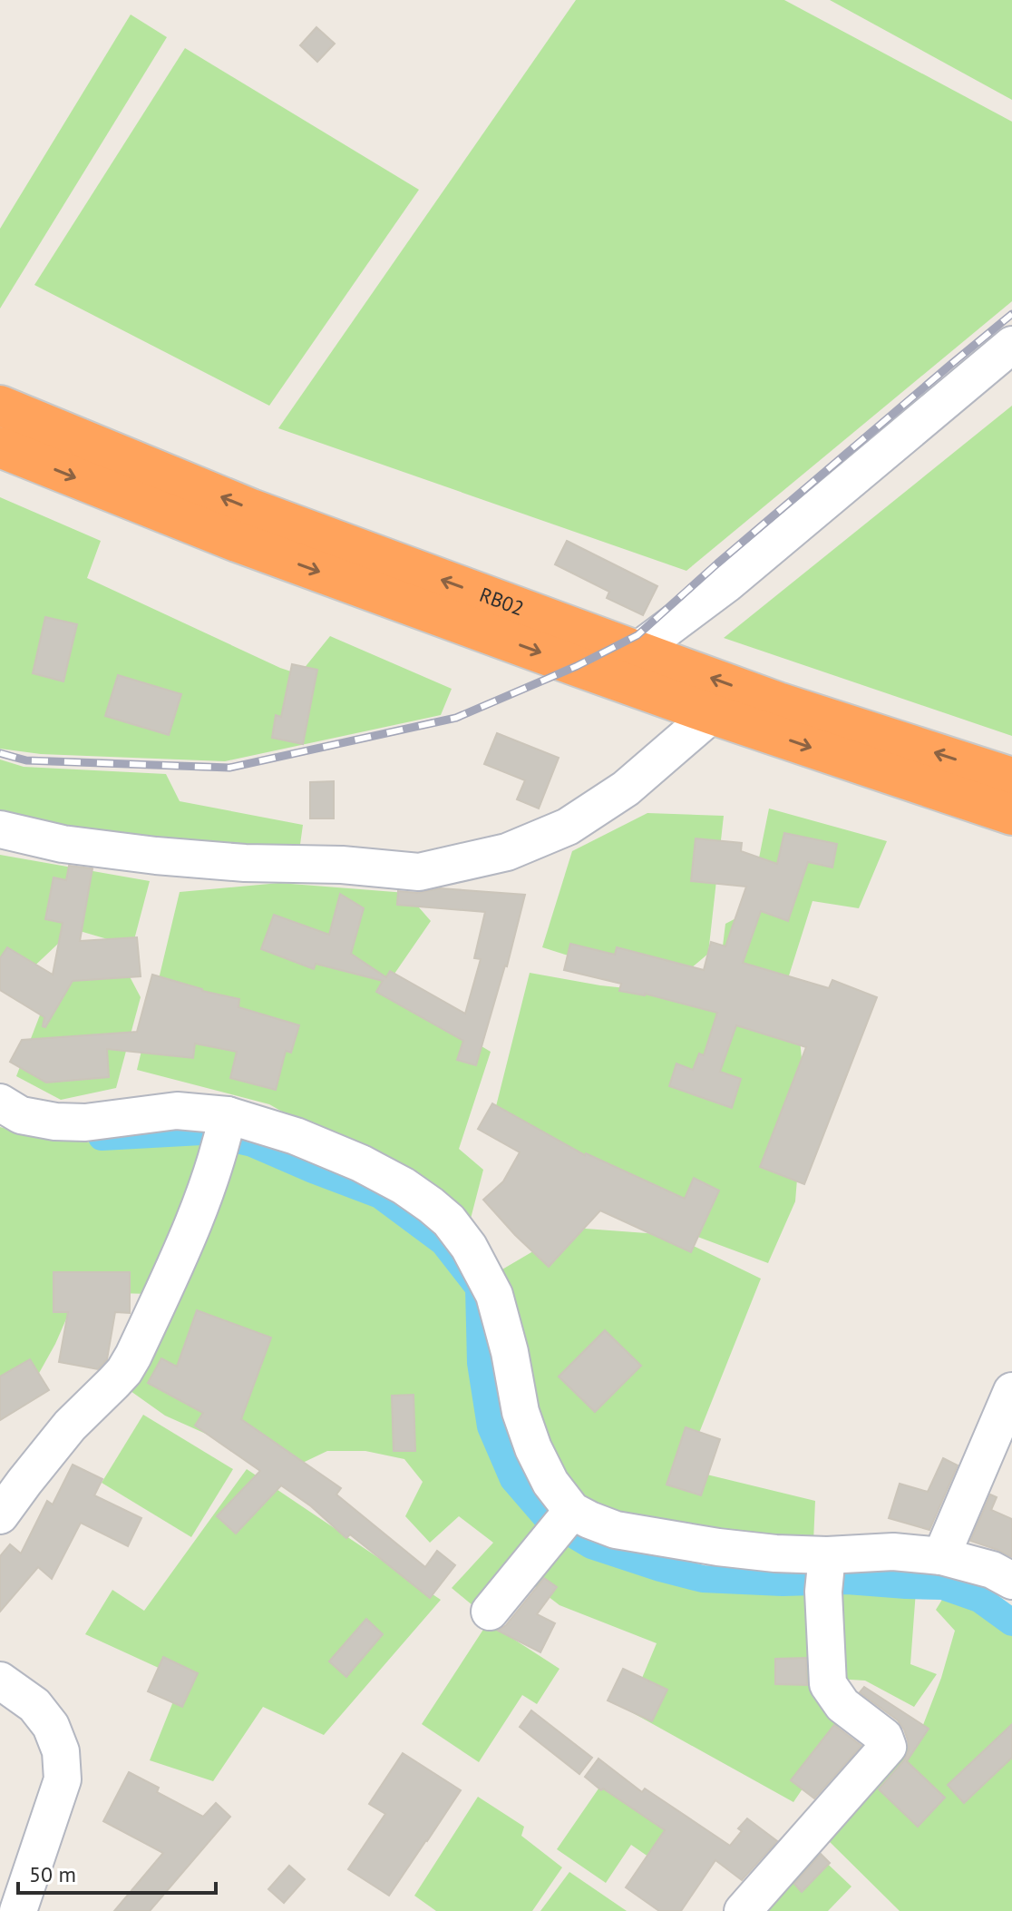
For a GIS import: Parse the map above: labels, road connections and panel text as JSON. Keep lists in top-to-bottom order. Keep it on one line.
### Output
{"streets":{"highway":["RB02"]},"scale_bar":"50 m"}
